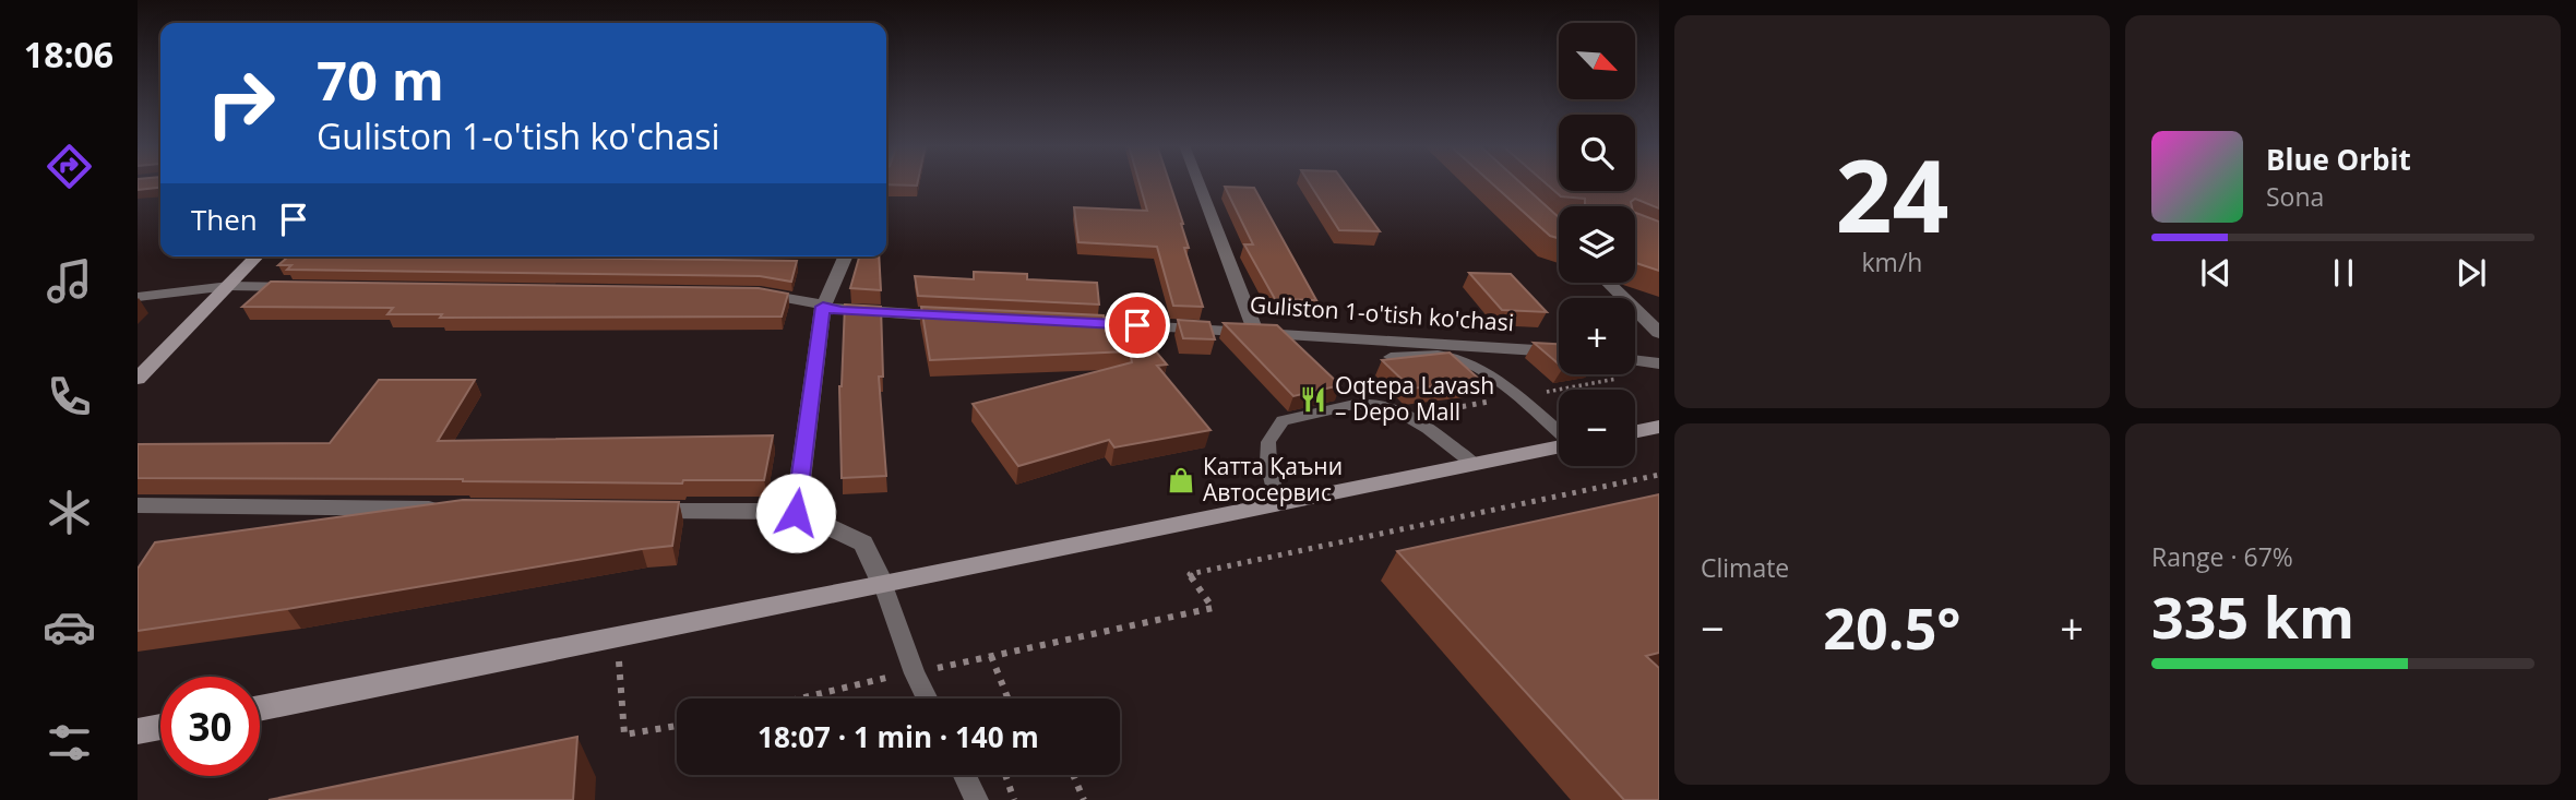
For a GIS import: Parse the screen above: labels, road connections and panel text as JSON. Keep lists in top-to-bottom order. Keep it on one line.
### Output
{"streets":{"street":["Guliston 1-o'tish ko'chasi"]},"places":{"restaurant":["Oqtepa Lavash – Depo Mall"],"shop":["Катта Қаъни Автосервис"]},"north":"bottom right","page":{"tabs":"18:06","tile":[["24","km/h"],"Climate",["Range · 67%","335 km"]],"map_buttons":["+","−"],"turn":["70 m","Guliston 1-o'tish ko'chasi"],"song":["Blue Orbit","Sona"],"then":"Then","heat":["−","20.5°","+"],"limit":"30","trip":"18:07 · 1 min · 140 m"}}
